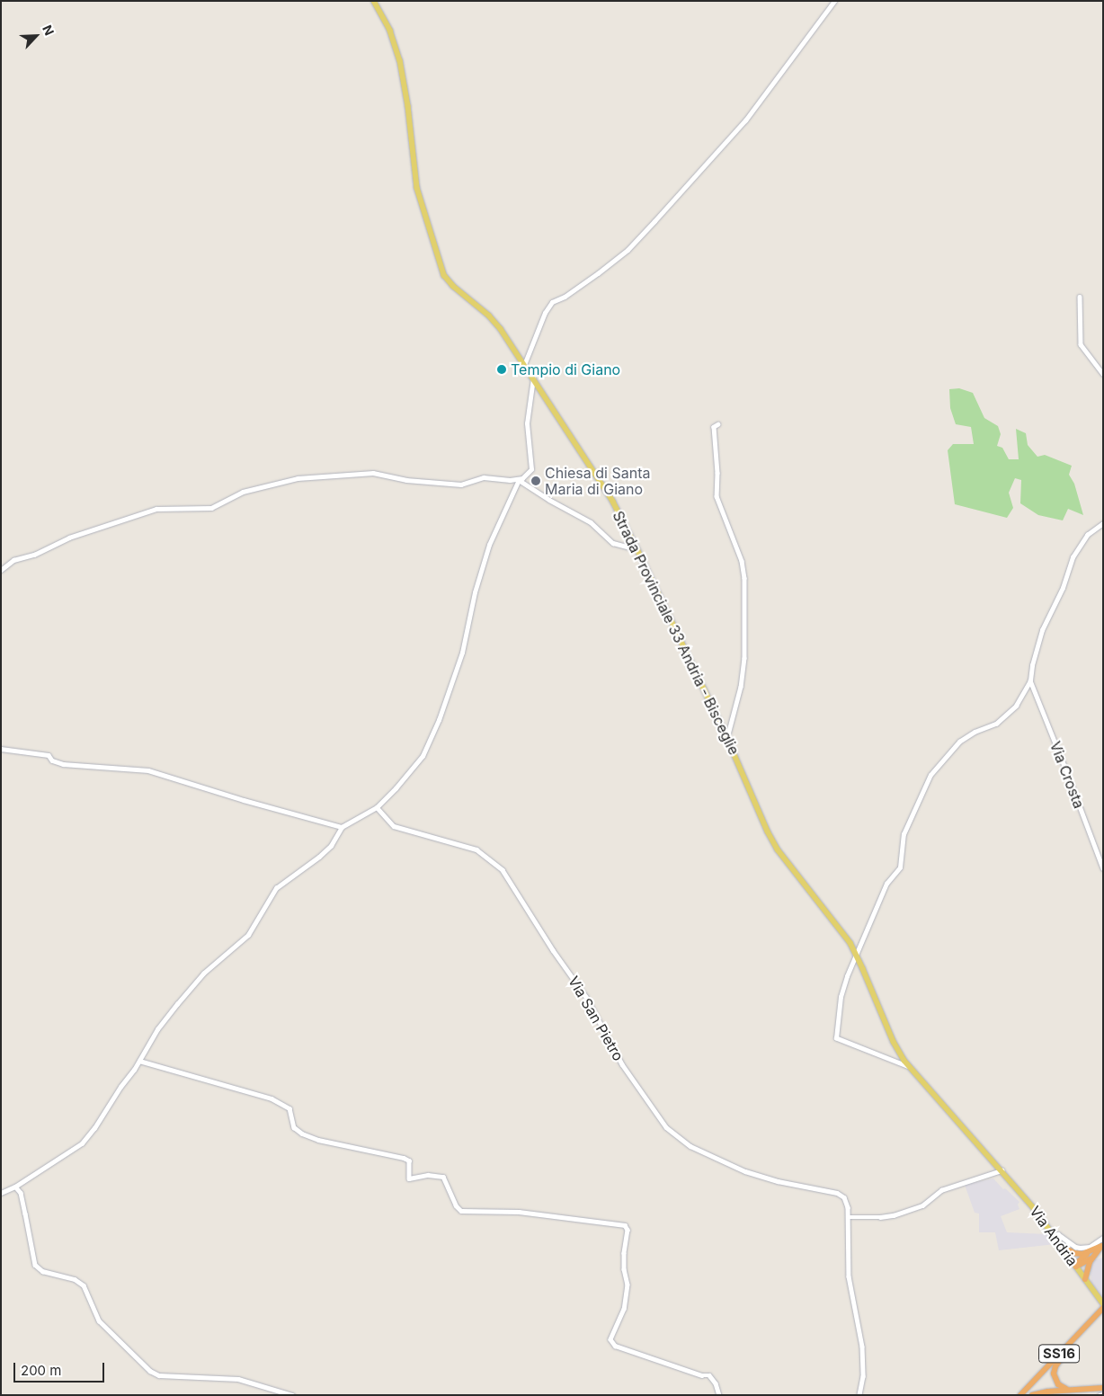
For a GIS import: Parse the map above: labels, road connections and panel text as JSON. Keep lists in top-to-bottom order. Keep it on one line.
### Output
{"streets":{"highway":["SS16"],"main road":["Strada Provinciale 33 Andria - Bisceglie","Via Andria"],"street":["Via Crosta","Via San Pietro"]},"crossings":[["Strada Provinciale 33 Andria - Bisceglie","Via Andria"]],"places":["Tempio di Giano","Chiesa di Santa Maria di Giano"],"scale_bar":"200 m","north":"top right"}
